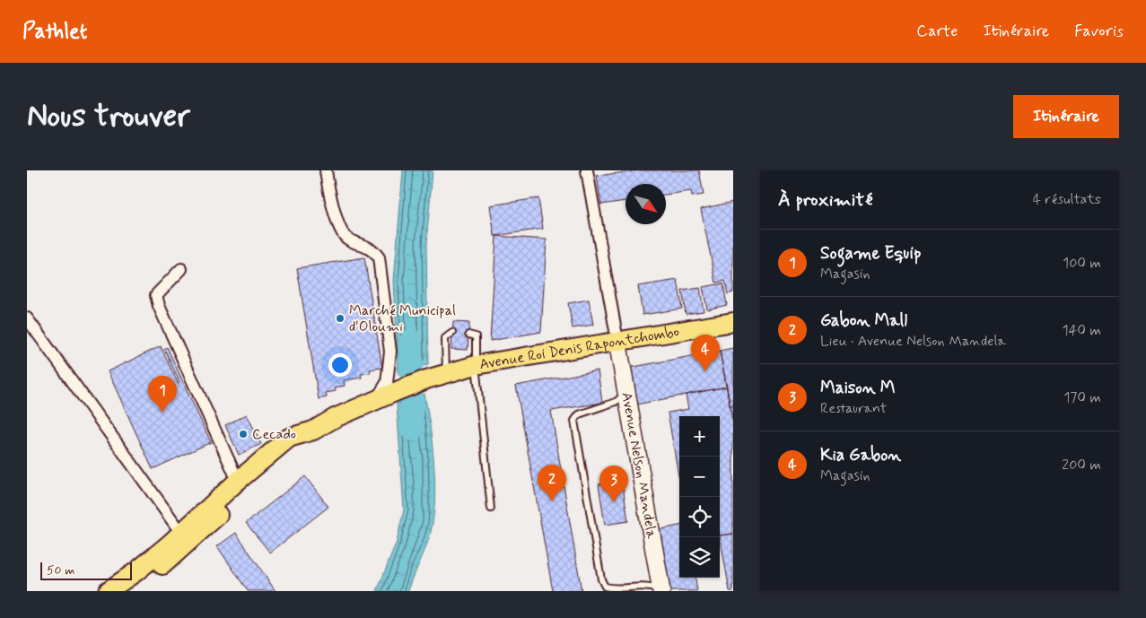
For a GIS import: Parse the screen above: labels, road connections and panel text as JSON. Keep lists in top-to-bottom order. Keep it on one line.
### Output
{"streets":{"main road":["Avenue Roi Denis Rapontchombo","Avenue Nelson Mandela"]},"crossings":[["Avenue Roi Denis Rapontchombo","Avenue Nelson Mandela"]],"places":["Marché Municipal d'Oloumi","Cecado"],"scale_bar":"50 m","north":"bottom right","page":{"header":"Pathlet","nav":["Carte","Itinéraire","Favoris"],"buttons":"Itinéraire","title":"Nous trouver","heading":["À proximité","4 résultats"],"list":[{"mark":"1","name":"Sogame Equip","note":"Magasin","value":"100 m"},{"mark":"2","name":"Gabon Mall","note":"Lieu · Avenue Nelson Mandela","value":"140 m"},{"mark":"3","name":"Maison M","note":"Restaurant","value":"170 m"},{"mark":"4","name":"Kia Gabon","note":"Magasin","value":"200 m"}],"pins":["4","1","2","3"],"map_buttons":["+","−"],"scale":"50 m"}}
